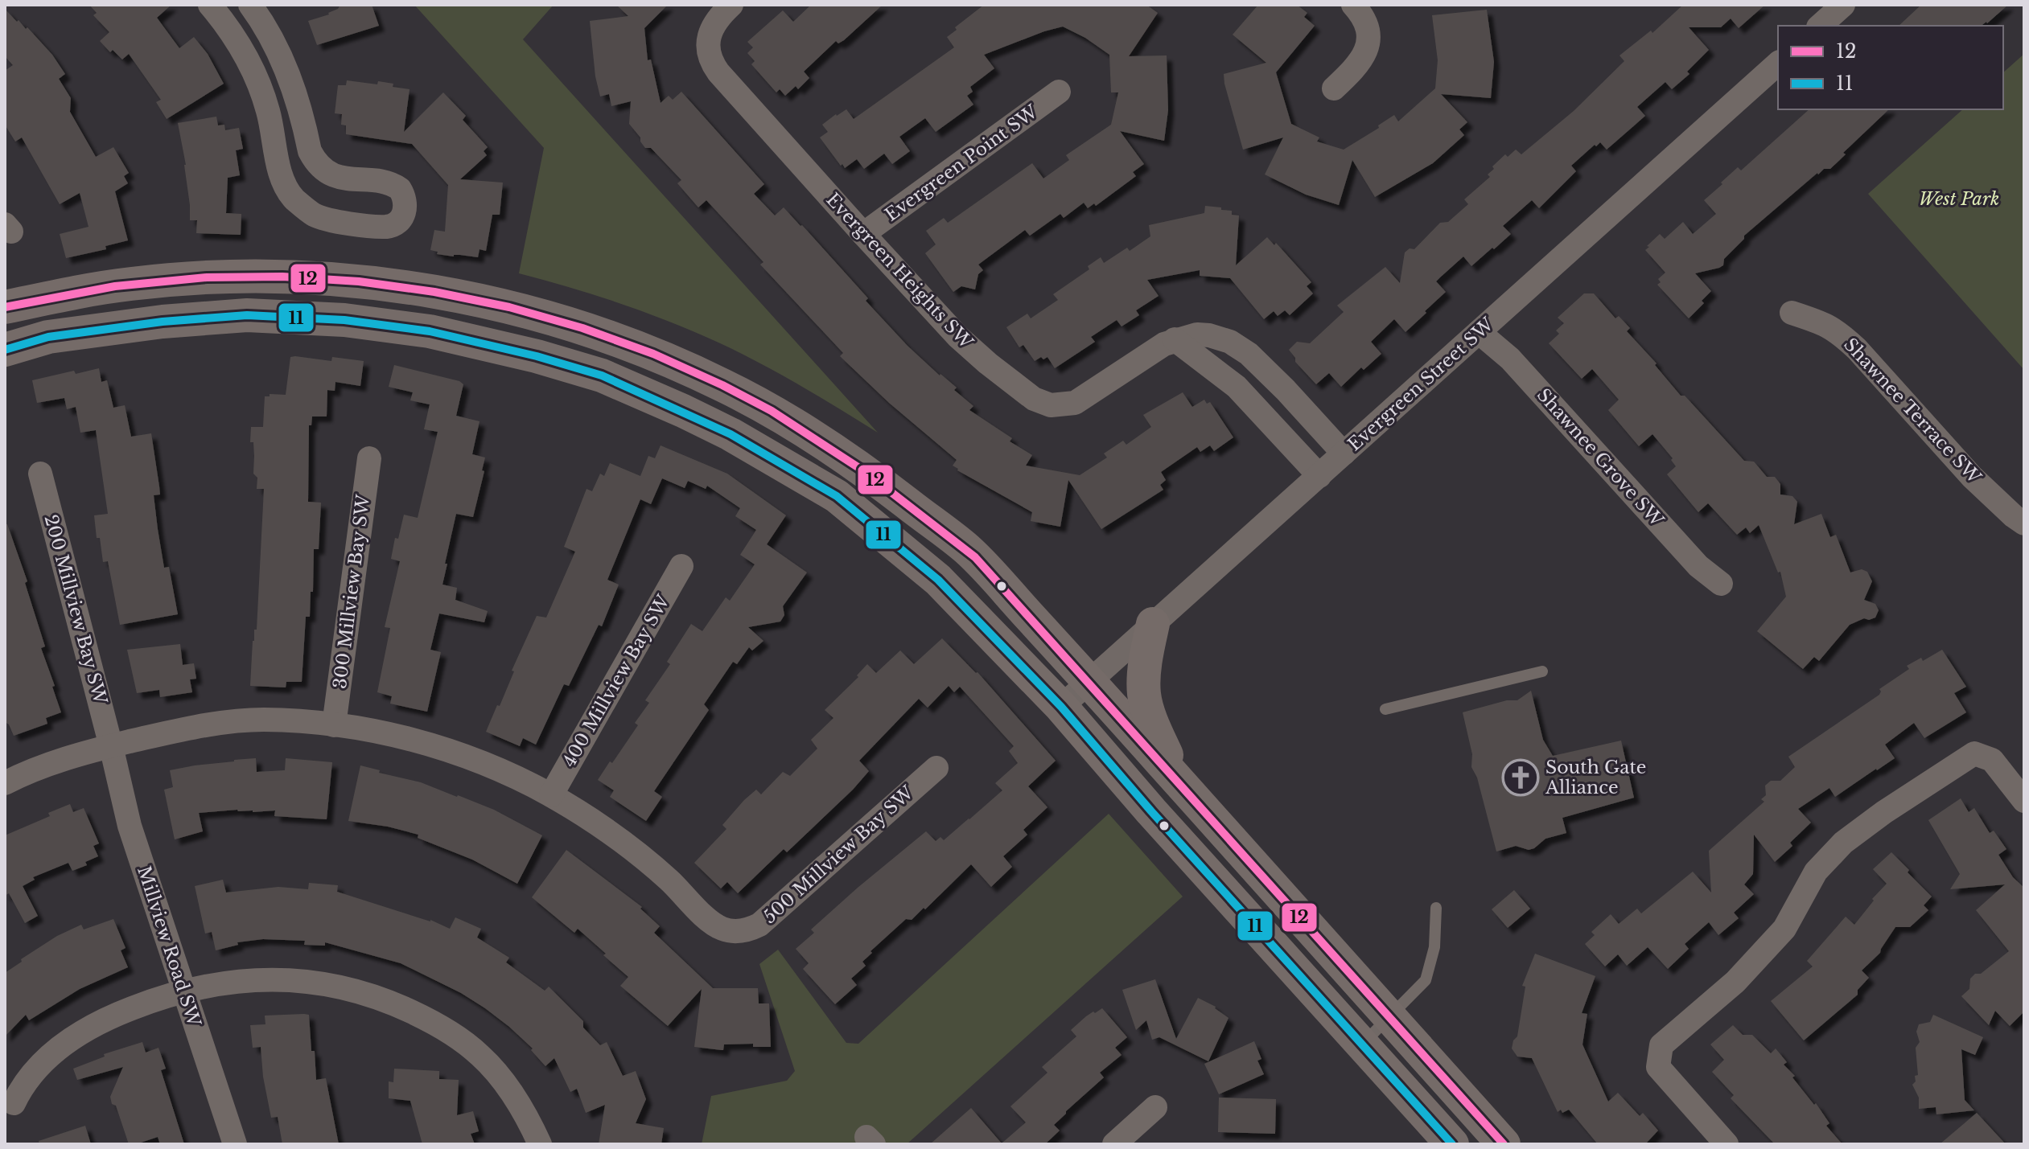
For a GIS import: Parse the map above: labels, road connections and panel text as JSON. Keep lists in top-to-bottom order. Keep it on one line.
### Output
{"streets":{"street":["Evergreen Point SW","Evergreen Heights SW","Evergreen Street SW","Shawnee Terrace SW","Shawnee Grove SW","300 Millview Bay SW","200 Millview Bay SW","400 Millview Bay SW","500 Millview Bay SW","Millview Road SW"]},"crossings":[["Evergreen Point SW","Evergreen Heights SW"],["Evergreen Heights SW","Evergreen Street SW"],["Evergreen Street SW","Shawnee Grove SW"],["200 Millview Bay SW","Millview Road SW"],["400 Millview Bay SW","500 Millview Bay SW"]],"parks":["West Park"],"places":{"church":["South Gate Alliance"]},"lines":["transit line 12","transit line 11"],"legend":["12","11"]}
